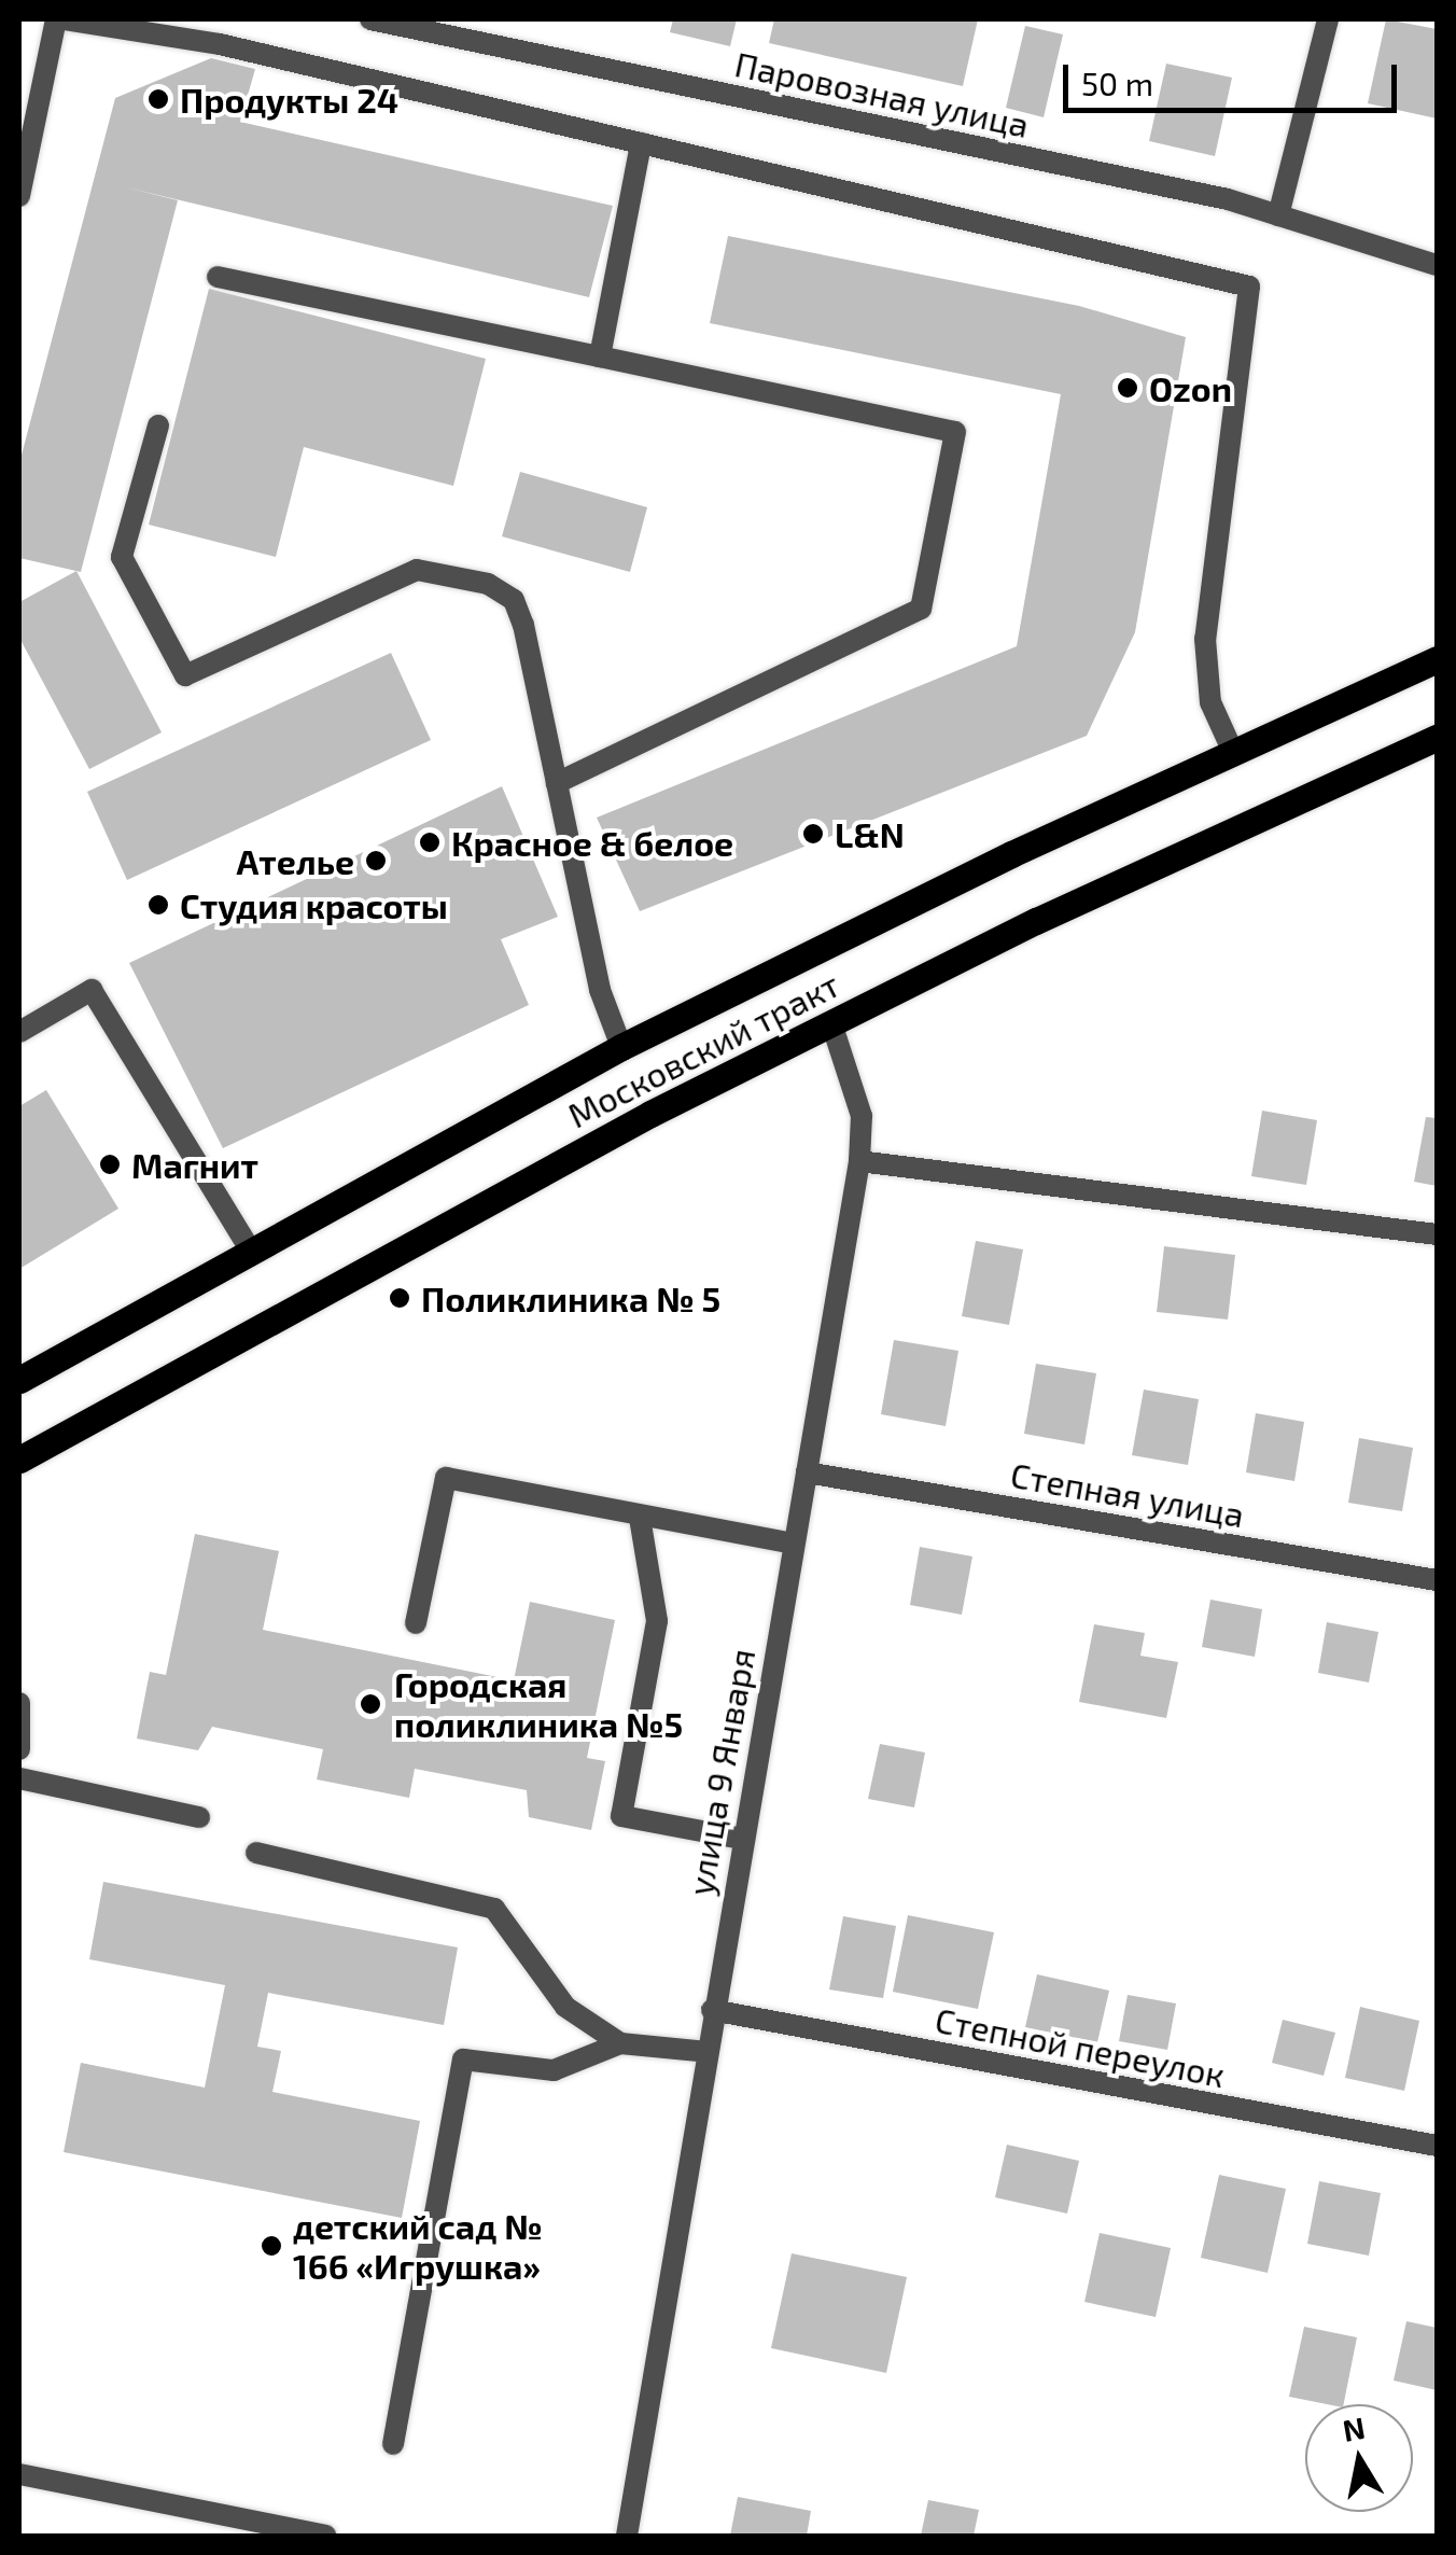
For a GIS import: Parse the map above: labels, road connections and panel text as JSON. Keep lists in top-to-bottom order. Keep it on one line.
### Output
{"streets":{"main road":["Московский тракт"],"street":["Паровозная улица","Степная улица","улица 9 Января","Степной переулок"]},"crossings":[["Московский тракт","улица 9 Января"],["Степная улица","улица 9 Января"],["улица 9 Января","Степной переулок"]],"places":["Продукты 24","Ozon","L&N","Красное & белое","Ателье","Студия красоты","Магнит","Поликлиника № 5","Городская поликлиника №5","детский сад № 166 «Игрушка»"],"scale_bar":"50 m","north":"top"}
